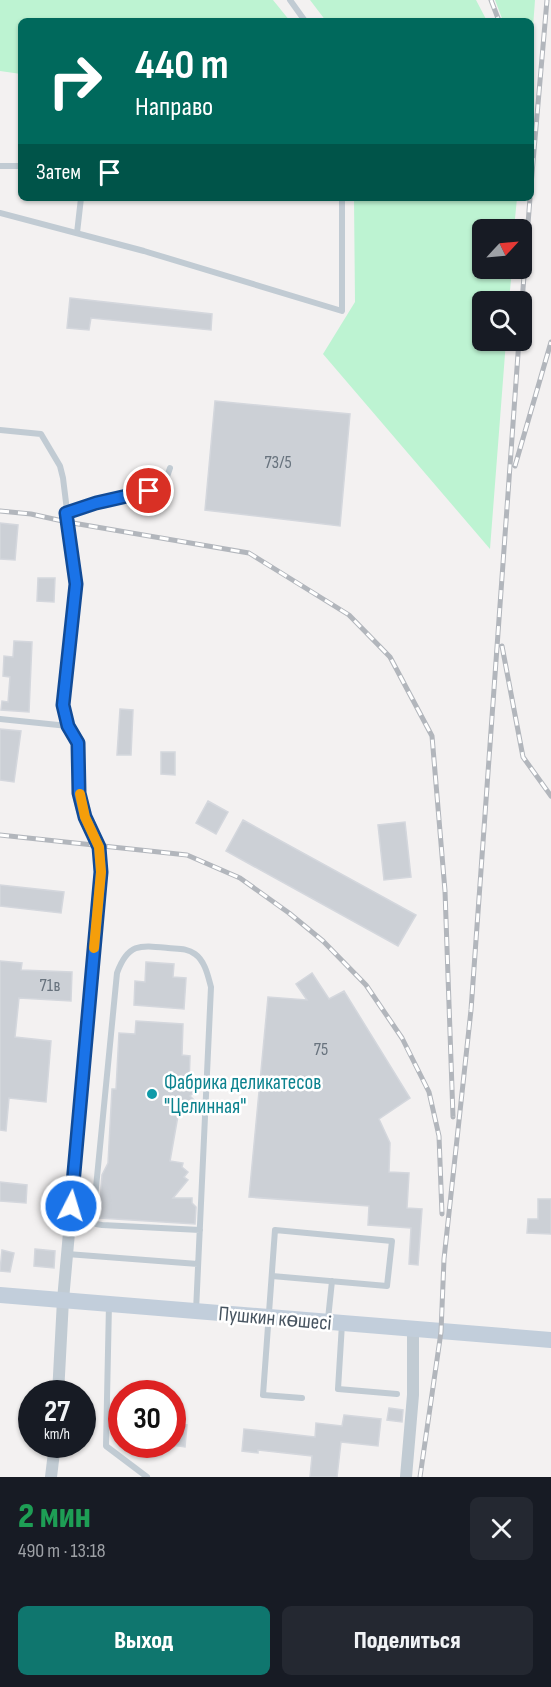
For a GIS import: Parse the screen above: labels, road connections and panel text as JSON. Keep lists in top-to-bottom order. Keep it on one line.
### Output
{"streets":{"main road":["Пушкин көшесі"]},"places":["Фабрика деликатесов \"Целинная\""],"house_numbers":["73/5","71в","75"],"north":"top right","page":{"turn":["440 m","Направо"],"then":"Затем","speed":"27 km/h","limit":"30","heading":["2 мин","490 m · 13:18"],"buttons":["Выход","Поделиться"]}}
